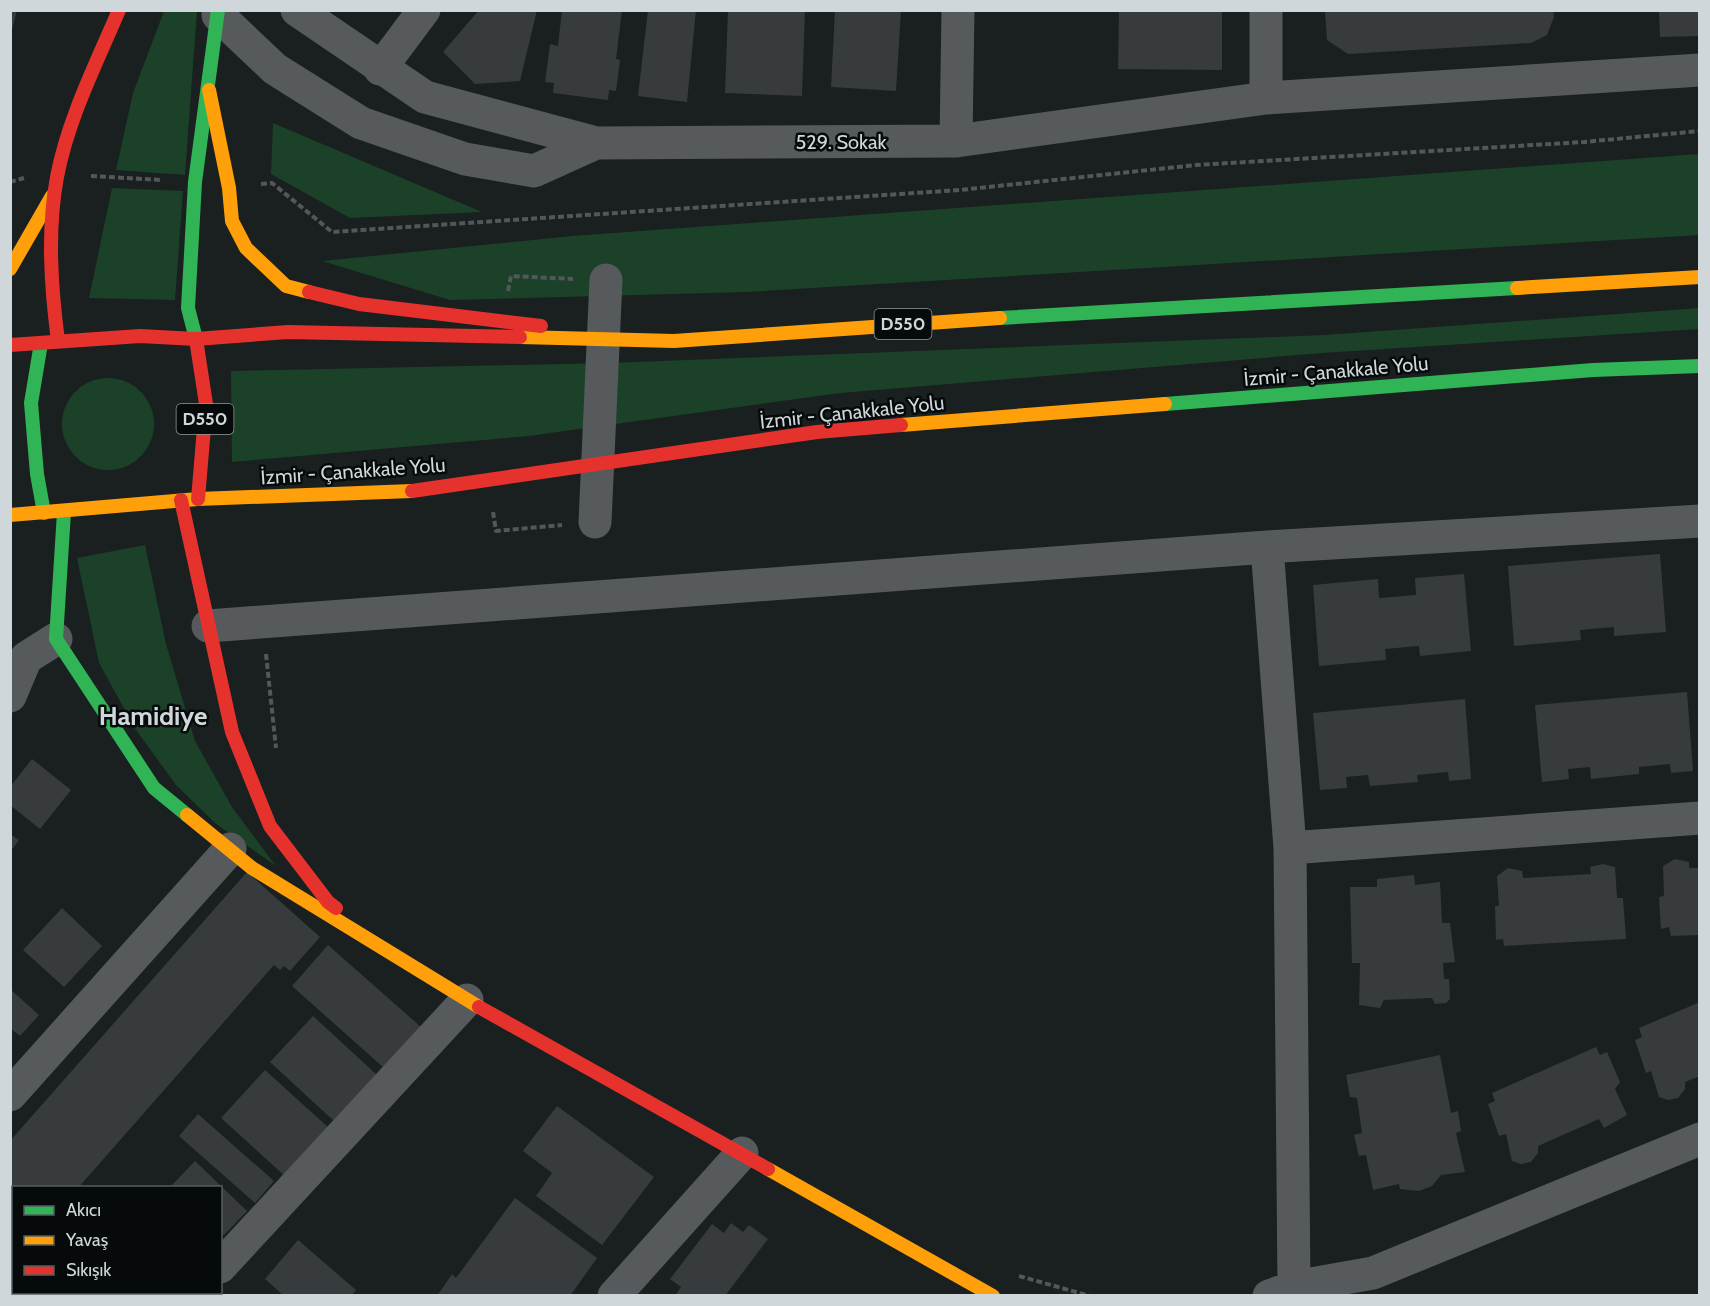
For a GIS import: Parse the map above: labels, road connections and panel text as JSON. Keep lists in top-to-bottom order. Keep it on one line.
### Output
{"streets":{"main road":["D550","İzmir - Çanakkale Yolu"],"street":["529. Sokak"]},"crossings":[["D550","İzmir - Çanakkale Yolu"]],"districts":["Hamidiye"],"legend":["Akıcı","Yavaş","Sıkışık"]}
